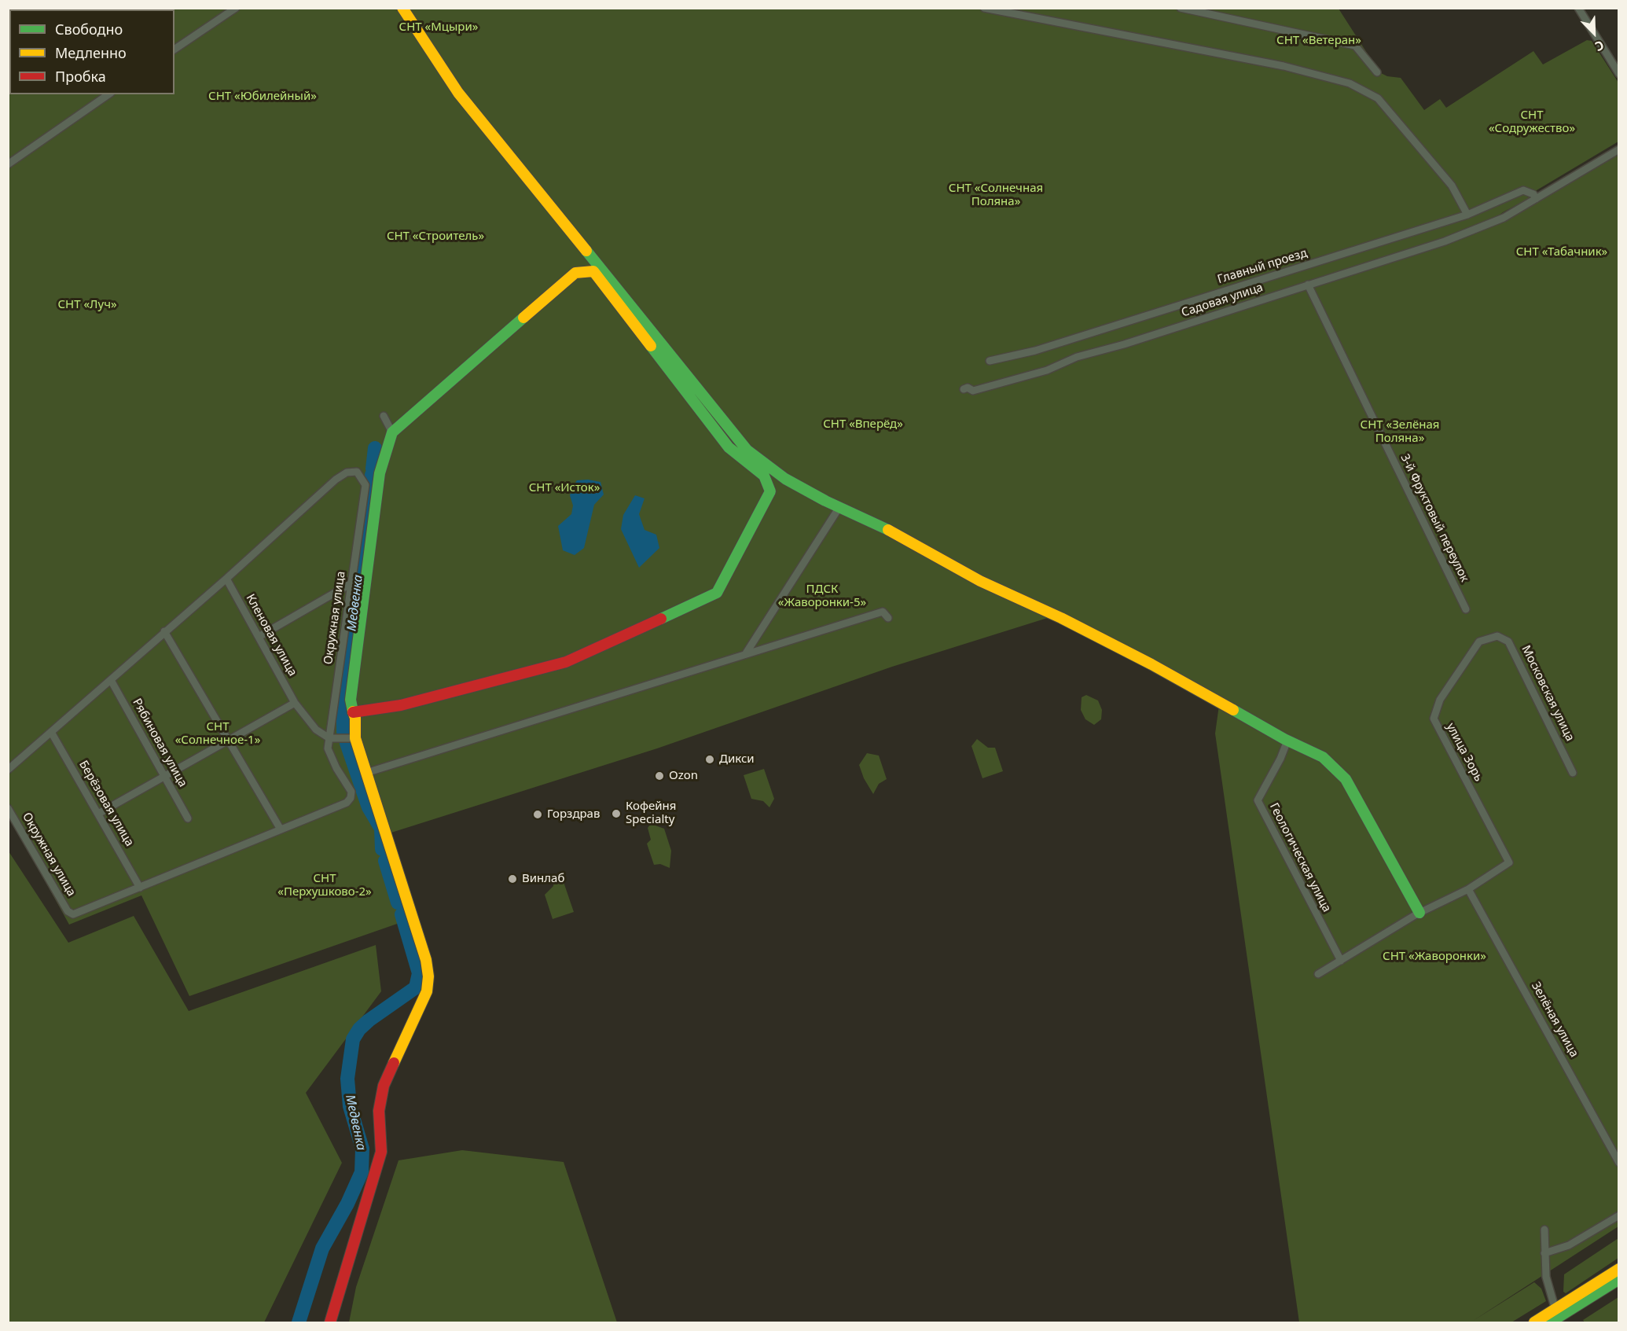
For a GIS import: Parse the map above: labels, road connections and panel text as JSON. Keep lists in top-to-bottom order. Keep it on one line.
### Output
{"streets":{"street":["Главный проезд","Садовая улица","3-й Фруктовый переулок","Окружная улица","Кленовая улица","Московская улица","Рябиновая улица","улица Зорь","Берёзовая улица","Геологическая улица","Зелёная улица"]},"crossings":[["Главный проезд","Садовая улица"],["Садовая улица","3-й Фруктовый переулок"],["Окружная улица","Кленовая улица"],["Окружная улица","Рябиновая улица"],["Окружная улица","Берёзовая улица"],["Московская улица","улица Зорь"],["улица Зорь","Зелёная улица"]],"water":["Медвенка"],"parks":["СНТ «Мцыри»","СНТ «Ветеран»","СНТ «Юбилейный»","СНТ «Содружество»","СНТ «Солнечная Поляна»","СНТ «Строитель»","СНТ «Табачник»","СНТ «Луч»","СНТ «Вперёд»","СНТ «Зелёная Поляна»","СНТ «Исток»","ПДСК «Жаворонки-5»","СНТ «Солнечное-1»","СНТ «Перхушково-2»","СНТ «Жаворонки»"],"places":["Дикси","Ozon","Кофейня Specialty","Горздрав","Винлаб"],"legend":["Свободно","Медленно","Пробка"],"north":"bottom right"}
